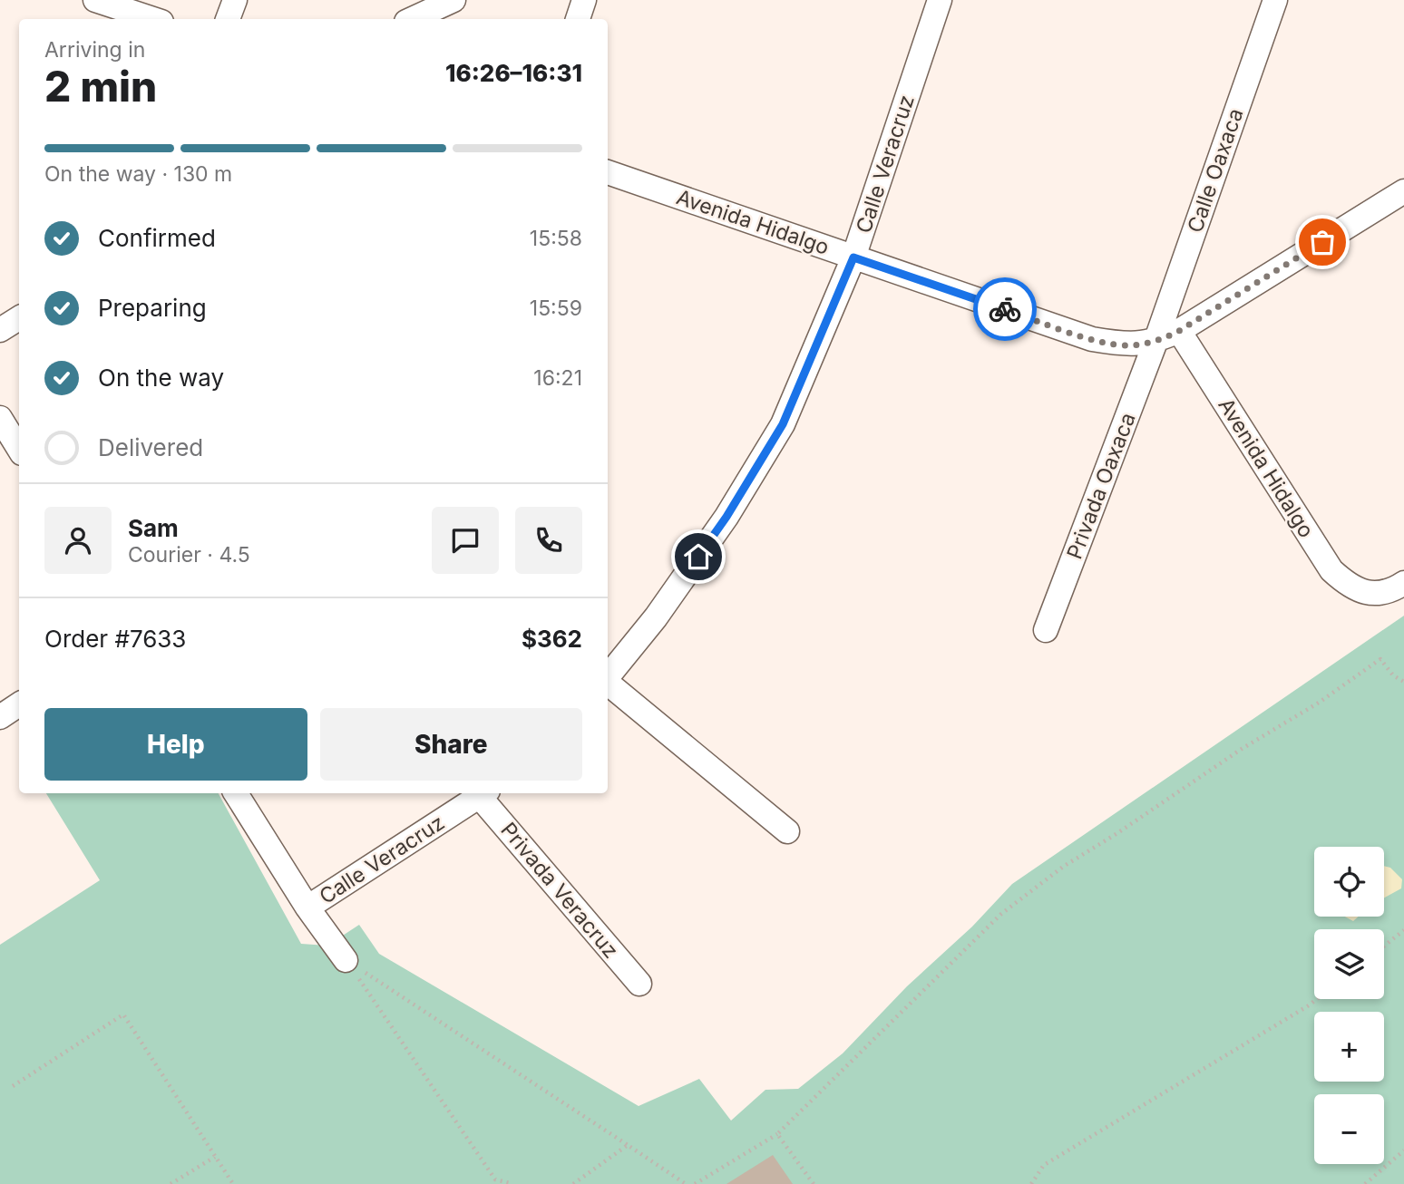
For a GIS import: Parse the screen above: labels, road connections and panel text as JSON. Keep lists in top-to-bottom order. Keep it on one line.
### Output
{"streets":{"street":["Calle Veracruz","Calle Oaxaca","Avenida Hidalgo","Privada Oaxaca","Privada Veracruz"]},"crossings":[["Calle Veracruz","Avenida Hidalgo"],["Calle Veracruz","Privada Veracruz"],["Calle Oaxaca","Avenida Hidalgo"],["Calle Oaxaca","Privada Oaxaca"],["Avenida Hidalgo","Privada Oaxaca"]],"page":{"heading":["2 min","Arriving in","16:26–16:31"],"panel":["Sam","Courier · 4.5","Order #7633","$362"],"bar":"On the way · 130 m","list":[["Confirmed","15:58"],["Preparing","15:59"],["On the way","16:21"],"Delivered"],"buttons":["Help","Share"],"map_buttons":["+","−"]}}
